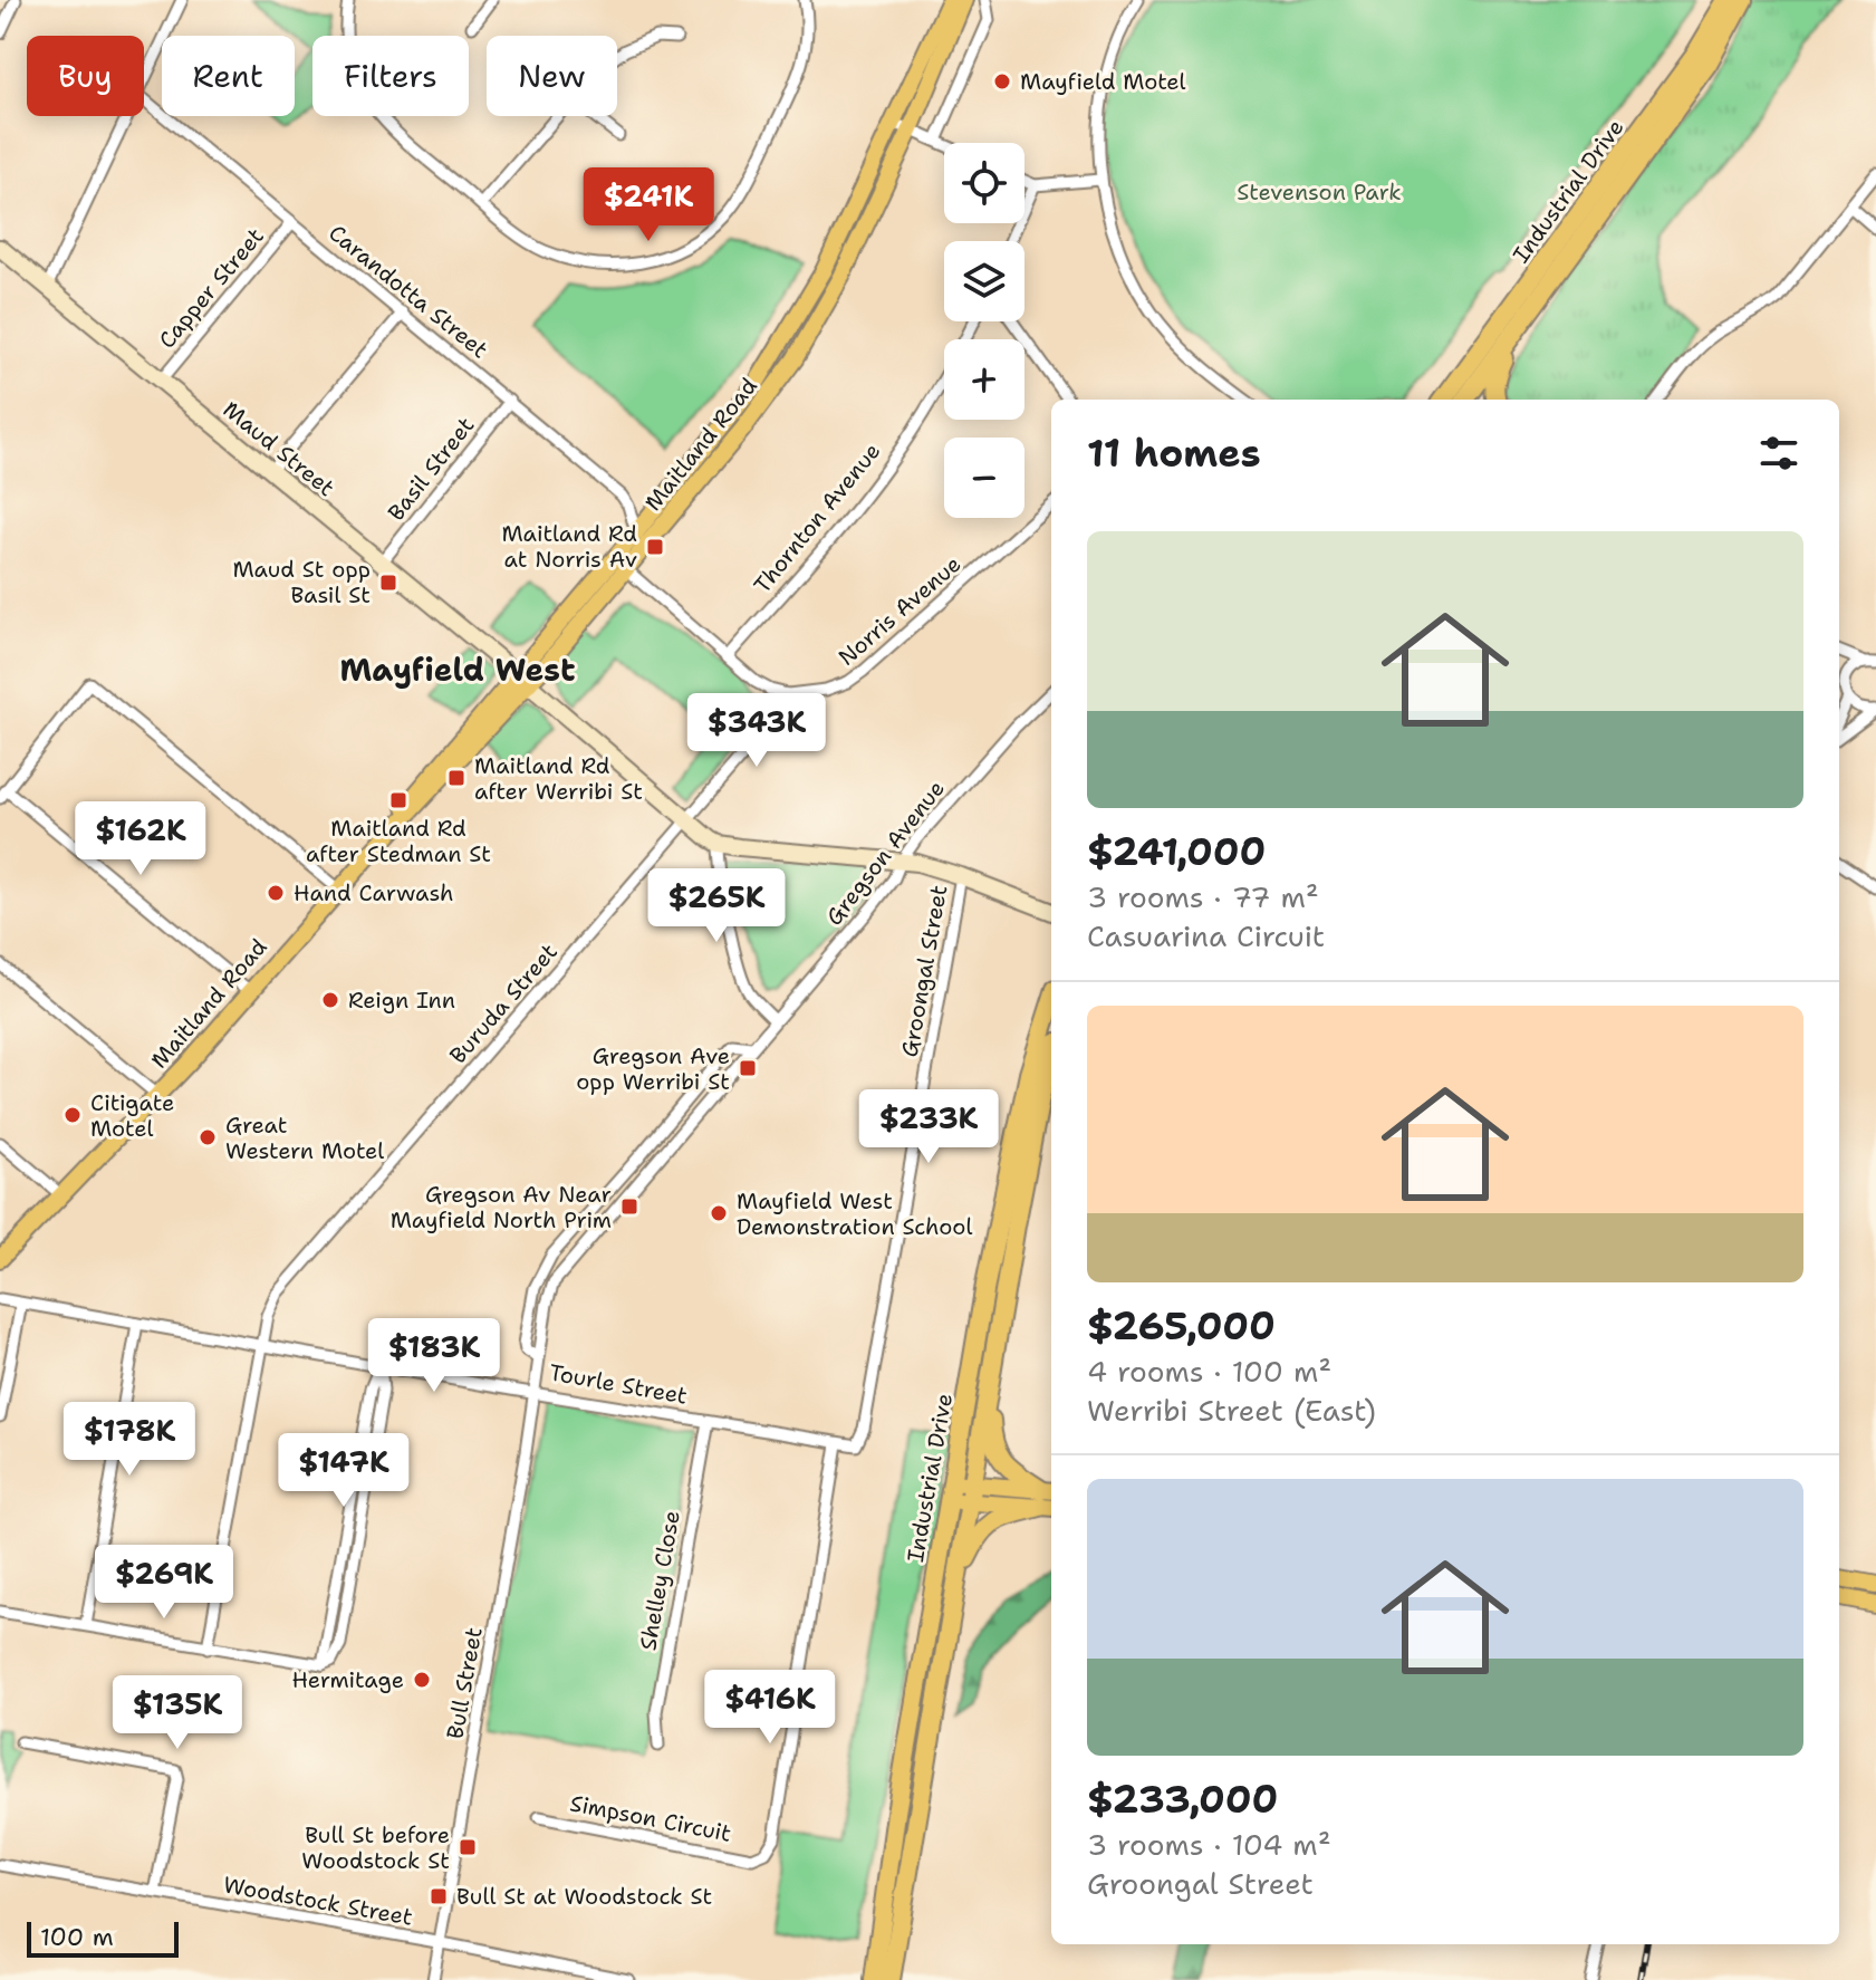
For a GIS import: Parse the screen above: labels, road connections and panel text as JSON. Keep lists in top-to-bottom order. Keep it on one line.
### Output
{"streets":{"highway":["Industrial Drive"],"main road":["Maitland Road","Maud Street"],"street":["Capper Street","Carandotta Street","Basil Street","Thornton Avenue","Norris Avenue","Gregson Avenue","Groongal Street","Buruda Street","Tourle Street","Shelley Close","Bull Street","Simpson Circuit","Woodstock Street"]},"crossings":[["Capper Street","Carandotta Street"],["Capper Street","Maud Street"],["Carandotta Street","Maitland Road"],["Carandotta Street","Basil Street"],["Maitland Road","Maud Street"],["Maud Street","Basil Street"],["Maud Street","Buruda Street"],["Norris Avenue","Buruda Street"],["Gregson Avenue","Tourle Street"],["Gregson Avenue","Bull Street"],["Groongal Street","Tourle Street"],["Buruda Street","Tourle Street"],["Tourle Street","Shelley Close"],["Tourle Street","Bull Street"],["Tourle Street","Simpson Circuit"],["Bull Street","Woodstock Street"]],"districts":["Mayfield West"],"parks":["Stevenson Park"],"places":{"other":["Mayfield Motel","Hand Carwash","Reign Inn","Citigate Motel","Great Western Motel","Mayfield West Demonstration School","Hermitage"],"transit":["Maitland Rd at Norris Av","Maud St opp Basil St","Maitland Rd after Werribi St","Maitland Rd after Stedman St","Gregson Ave opp Werribi St","Gregson Av Near Mayfield North Prim","Bull St before Woodstock St","Bull St at Woodstock St"]},"scale_bar":"100 m","page":{"chip":["Buy","Rent","Filters","New"],"map_buttons":["+","−"],"price":["$241K","$343K","$162K","$265K","$233K","$183K","$178K","$147K","$269K","$416K","$135K"],"heading":"11 homes","list":[{"name":"$241,000","note":"3 rooms · 77 m² · Casuarina Circuit"},{"name":"$265,000","note":"4 rooms · 100 m² · Werribi Street (East)"},{"name":"$233,000","note":"3 rooms · 104 m² · Groongal Street"}],"scale":"100 m"}}
